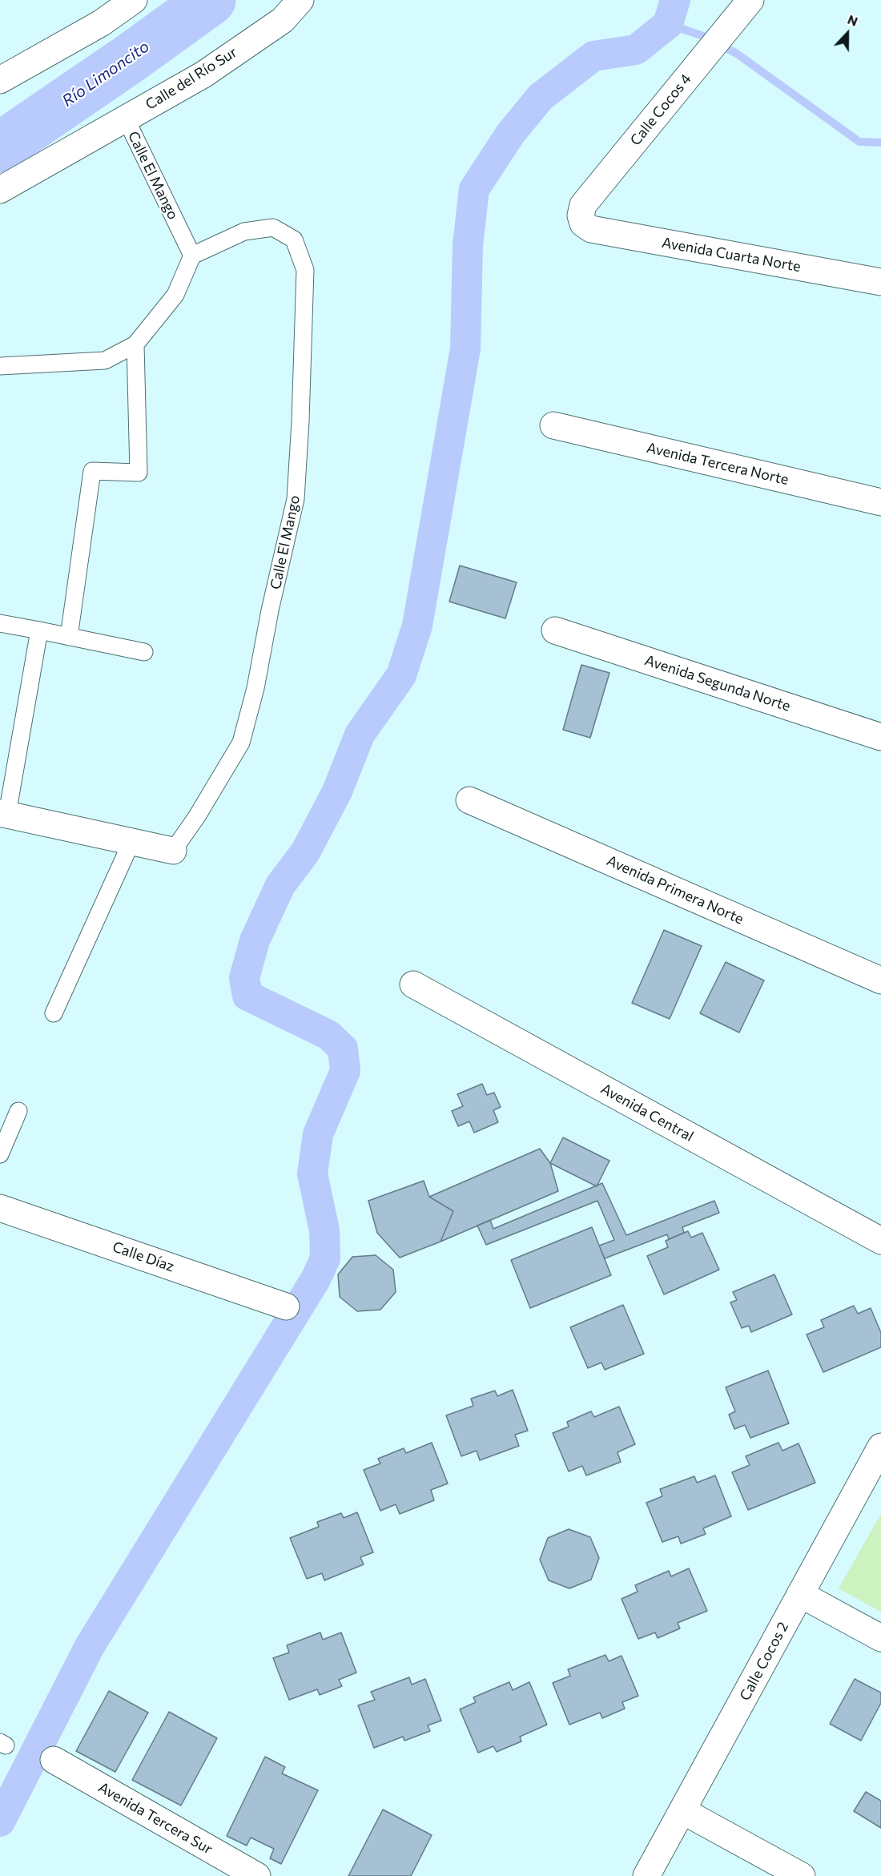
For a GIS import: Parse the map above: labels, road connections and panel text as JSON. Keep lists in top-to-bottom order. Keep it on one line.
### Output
{"streets":{"street":["Calle del Río Sur","Calle Cocos 4","Calle El Mango","Avenida Cuarta Norte","Avenida Tercera Norte","Avenida Segunda Norte","Avenida Primera Norte","Avenida Central","Calle Díaz","Calle Cocos 2","Avenida Tercera Sur"]},"crossings":[["Calle del Río Sur","Calle El Mango"],["Calle Cocos 4","Avenida Cuarta Norte"]],"water":["Río Limoncito"],"north":"top"}
